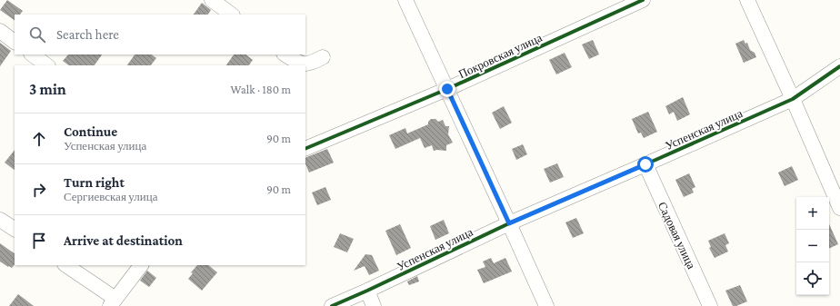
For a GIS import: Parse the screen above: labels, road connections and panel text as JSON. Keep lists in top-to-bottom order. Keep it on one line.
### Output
{"streets":{"street":["Покровская улица","Успенская улица","Садовая улица"]},"crossings":[["Успенская улица","Садовая улица"]],"page":{"search":"Search here","heading":["3 min","Walk · 180 m"],"list":[["Continue","Успенская улица","90 m"],["Turn right","Сергиевская улица","90 m"],"Arrive at destination"],"map_buttons":["+","−"]}}
